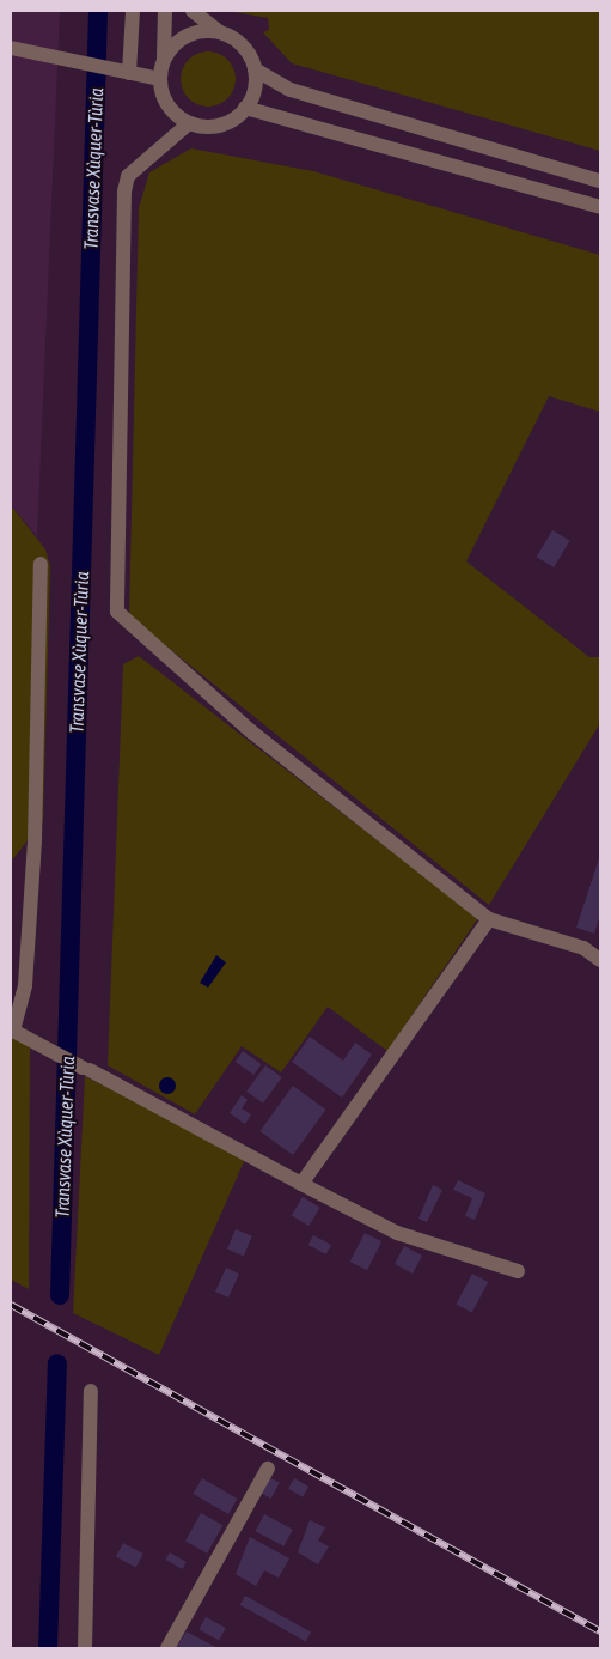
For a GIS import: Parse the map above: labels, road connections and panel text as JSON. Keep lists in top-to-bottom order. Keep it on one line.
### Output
{"water":["Transvase Xùquer-Tùria"]}
